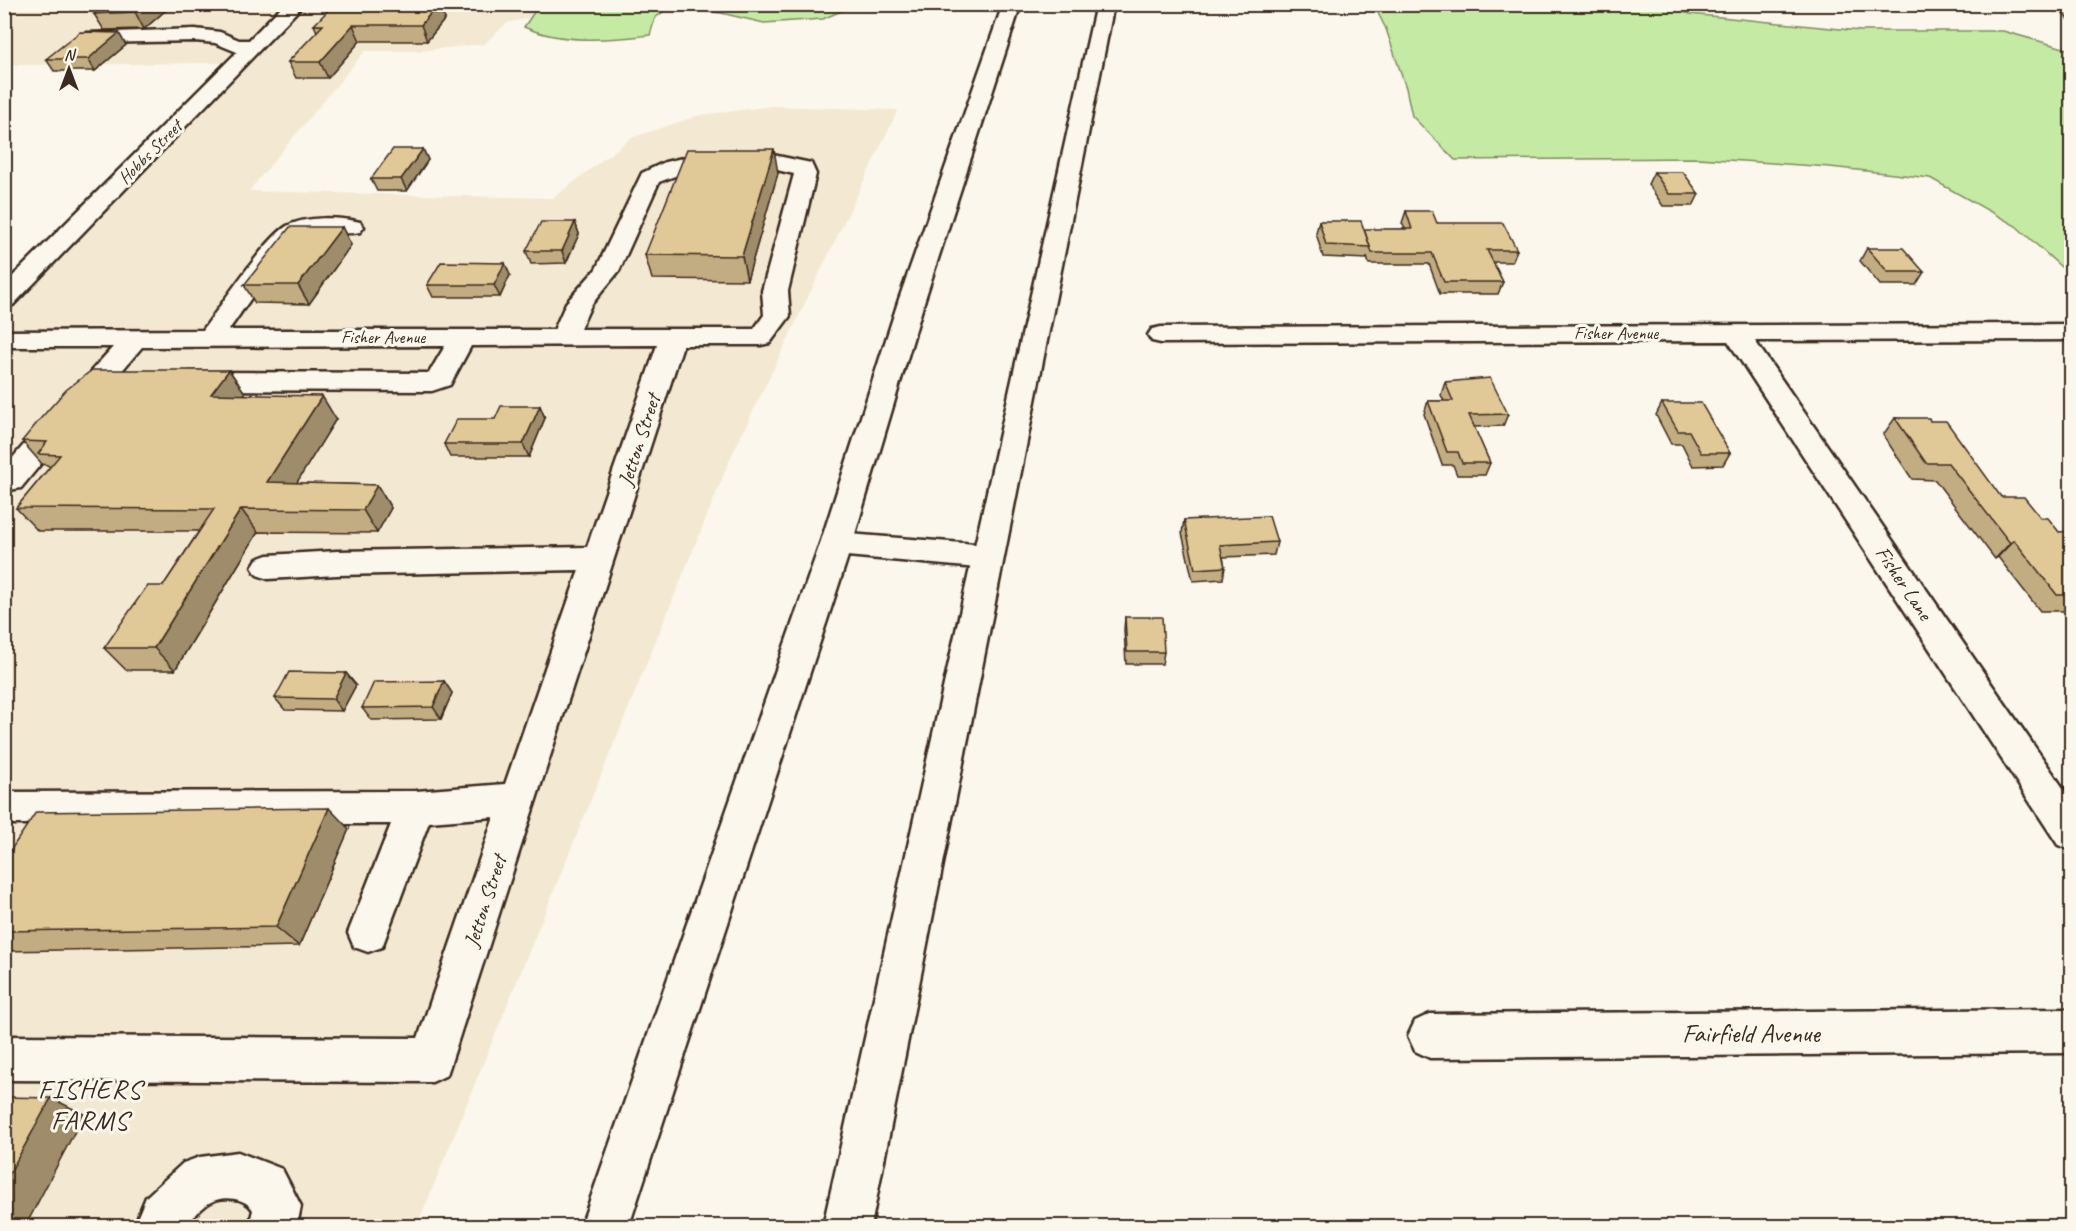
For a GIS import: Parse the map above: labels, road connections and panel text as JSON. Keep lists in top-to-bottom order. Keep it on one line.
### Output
{"streets":{"main road":["Hobbs Street","Fisher Avenue","Jetton Street","Fisher Lane","Fairfield Avenue"]},"crossings":[["Fisher Avenue","Jetton Street"],["Fisher Avenue","Fisher Lane"]],"districts":["FISHERS FARMS"],"north":"top"}
